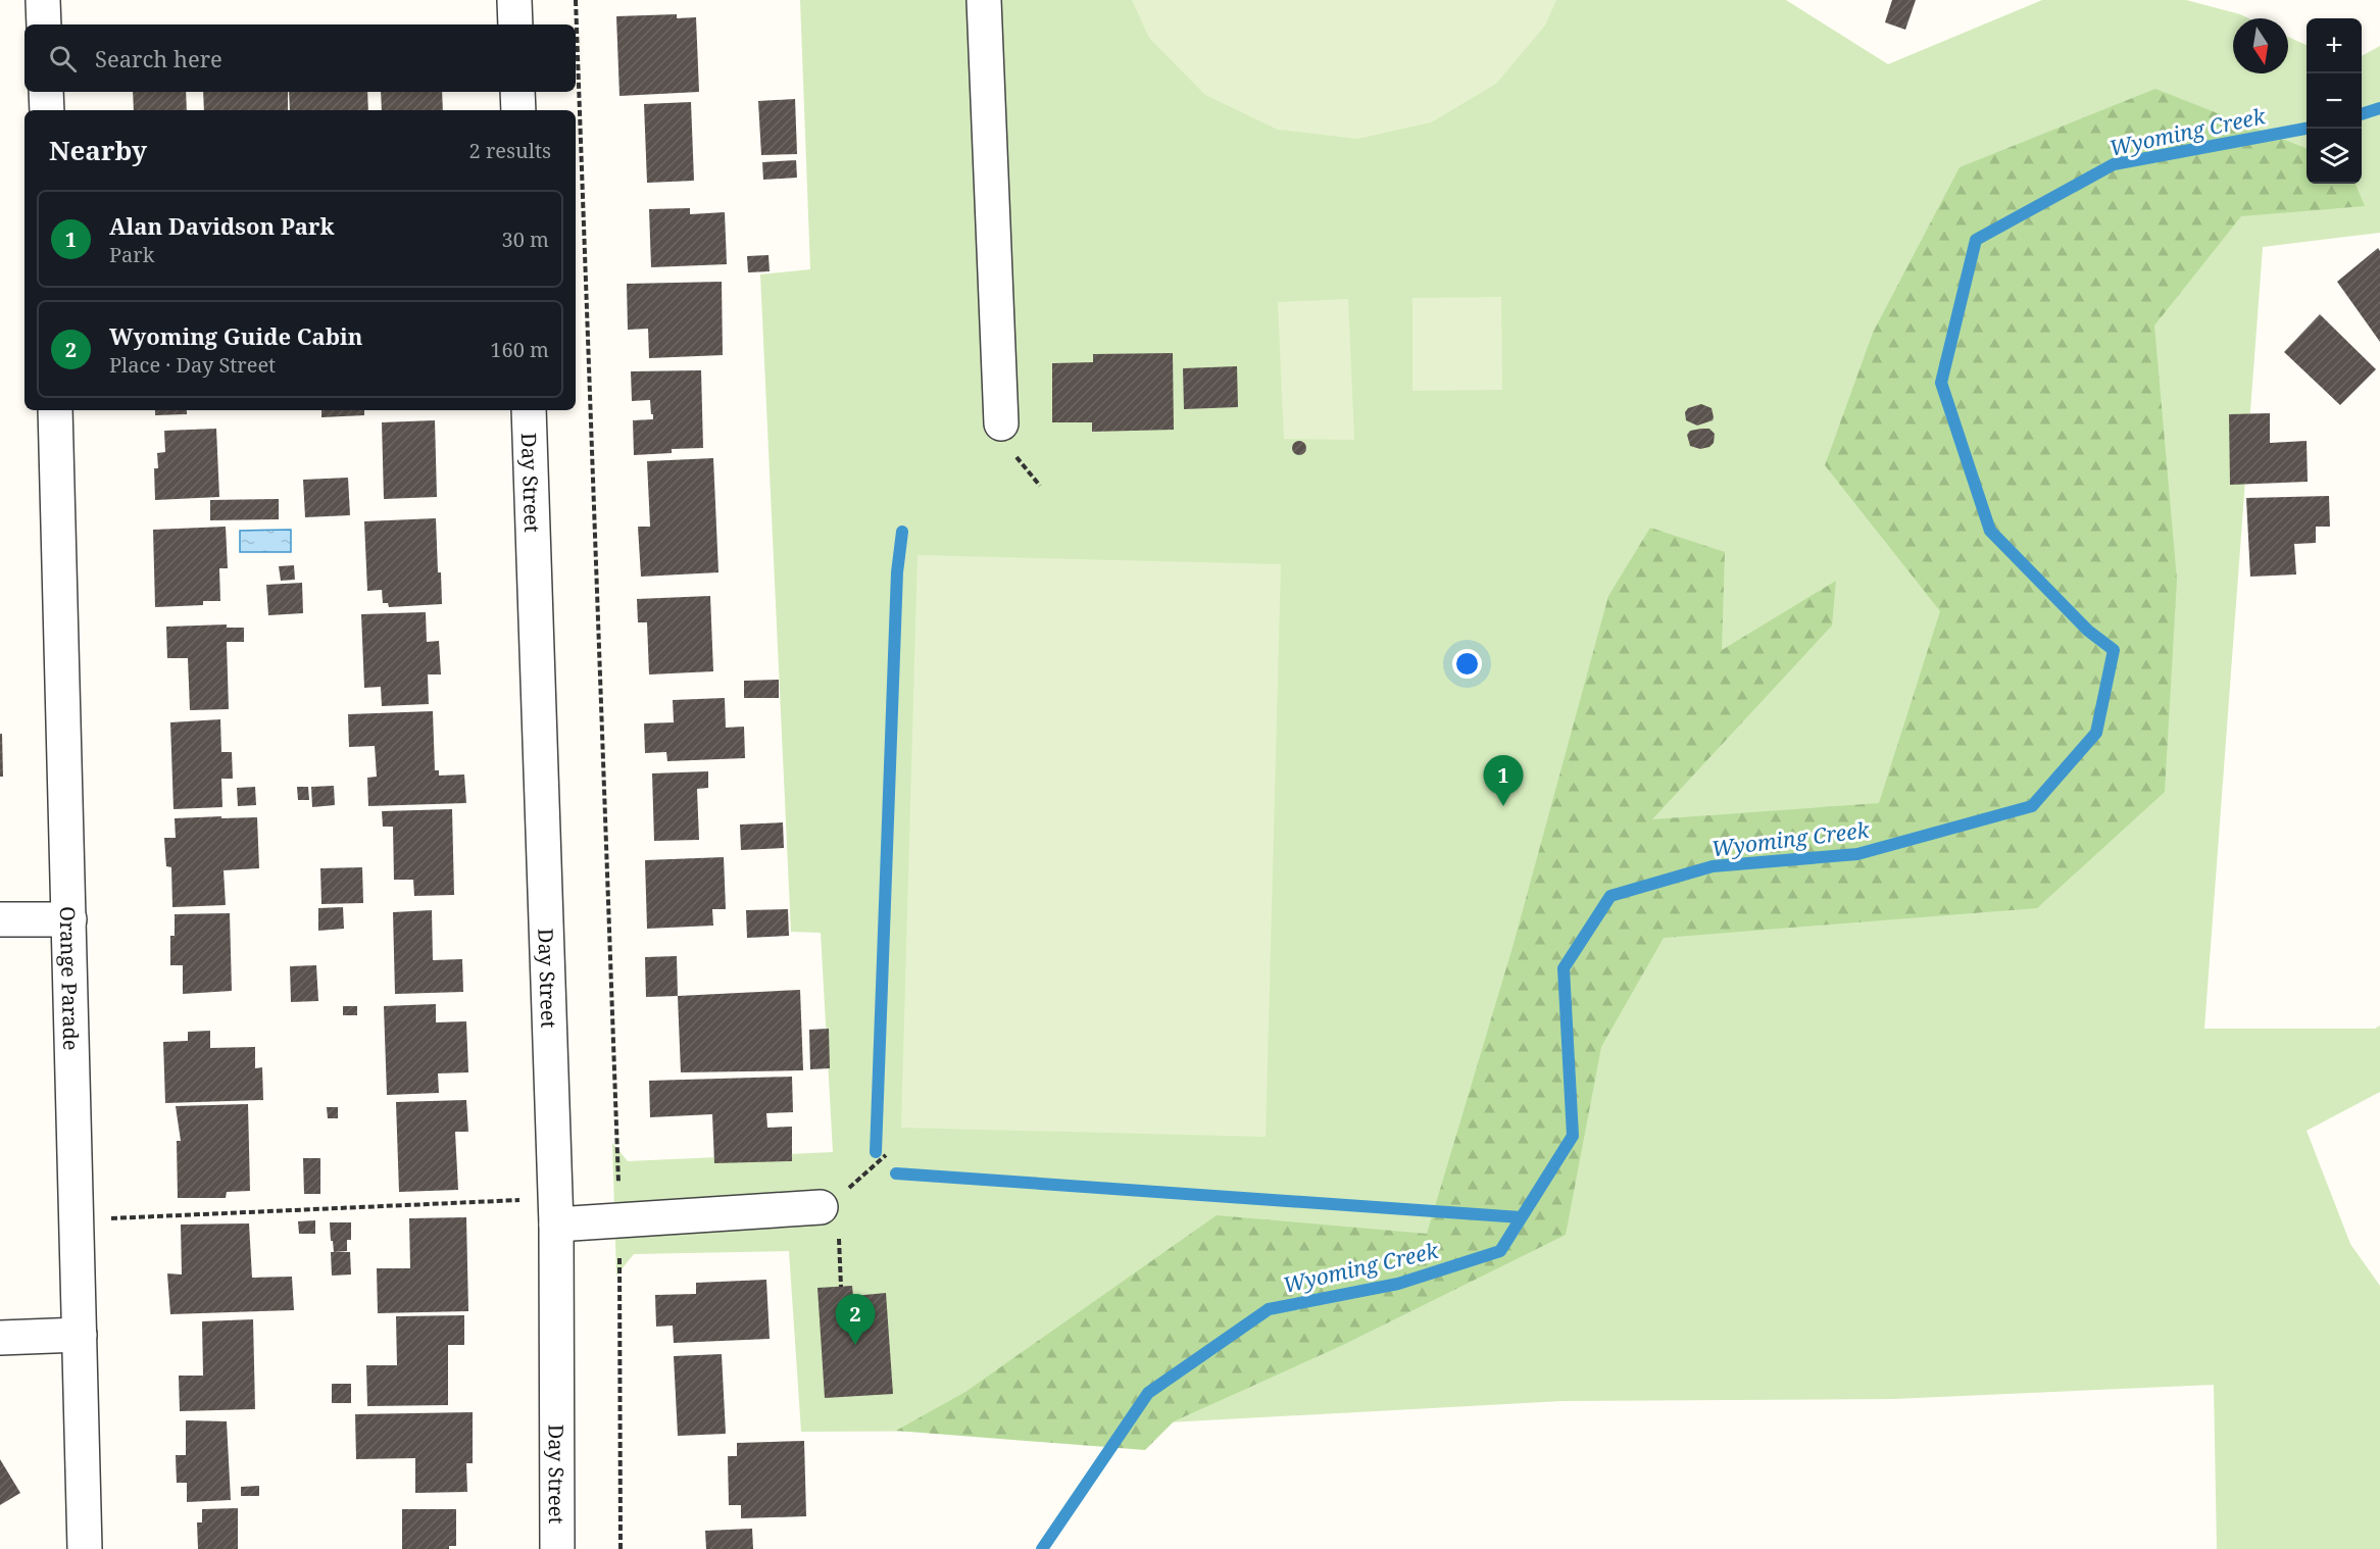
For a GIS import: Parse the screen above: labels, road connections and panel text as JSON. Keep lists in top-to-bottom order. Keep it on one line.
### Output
{"streets":{"street":["Day Street","Orange Parade"]},"water":["Wyoming Creek"],"north":"bottom","page":{"map_buttons":["+","−"],"search":"Search here","heading":["Nearby","2 results"],"list":[{"mark":"1","name":"Alan Davidson Park","note":"Park","value":"30 m"},{"mark":"2","name":"Wyoming Guide Cabin","note":"Place · Day Street","value":"160 m"}],"pins":["1","2"]}}
